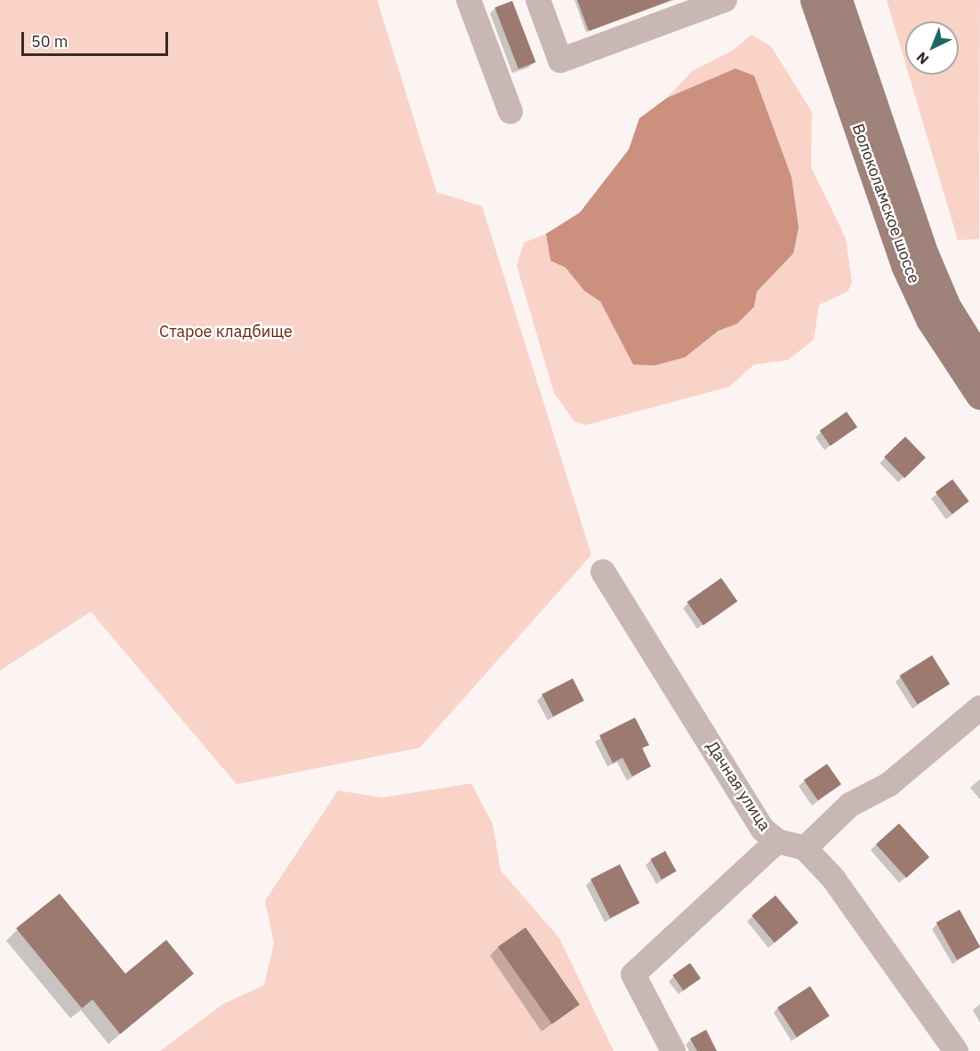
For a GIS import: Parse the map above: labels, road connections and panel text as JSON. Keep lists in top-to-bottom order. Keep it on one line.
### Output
{"streets":{"main road":["Волоколамское шоссе"],"street":["Дачная улица"]},"parks":["Старое кладбище"],"scale_bar":"50 m","north":"bottom left"}
